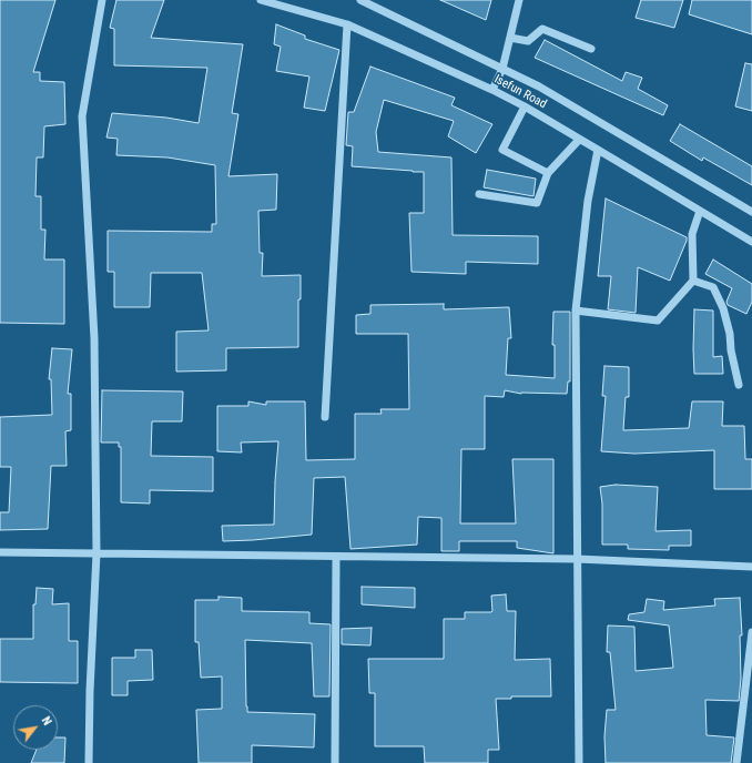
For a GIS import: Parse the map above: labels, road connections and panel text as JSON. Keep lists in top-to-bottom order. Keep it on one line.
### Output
{"streets":{"street":["Isefun Road"]},"north":"top right"}
